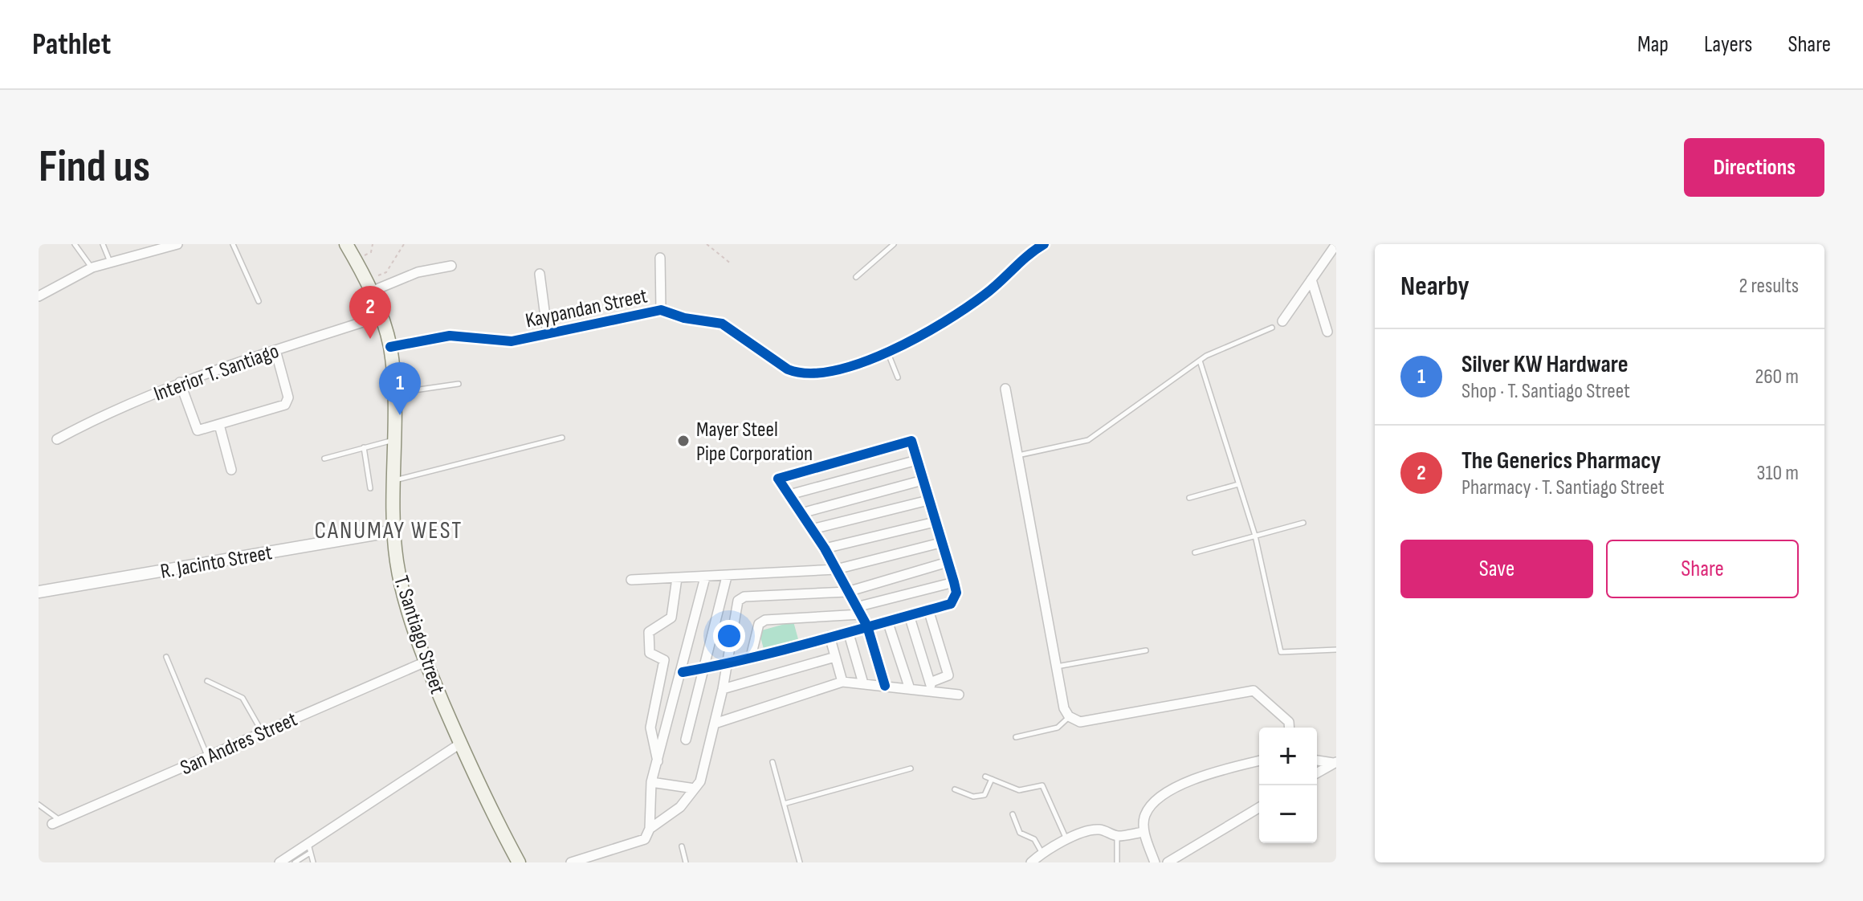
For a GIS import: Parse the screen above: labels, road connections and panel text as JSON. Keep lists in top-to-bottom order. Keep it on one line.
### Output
{"streets":{"main road":["T. Santiago Street"],"street":["Kaypandan Street","Interior T. Santiago","R. Jacinto Street","San Andres Street"]},"crossings":[["Kaypandan Street","T. Santiago Street"],["Interior T. Santiago","T. Santiago Street"],["R. Jacinto Street","T. Santiago Street"],["T. Santiago Street","San Andres Street"]],"districts":["CANUMAY WEST"],"places":["Mayer Steel Pipe Corporation"],"page":{"header":"Pathlet","nav":["Map","Layers","Share"],"buttons":["Directions",["Save","Share"]],"title":"Find us","heading":["Nearby","2 results"],"pins":["2","1"],"list":[{"mark":"1","name":"Silver KW Hardware","note":"Shop · T. Santiago Street","value":"260 m"},{"mark":"2","name":"The Generics Pharmacy","note":"Pharmacy · T. Santiago Street","value":"310 m"}],"map_buttons":["+","−"]}}
